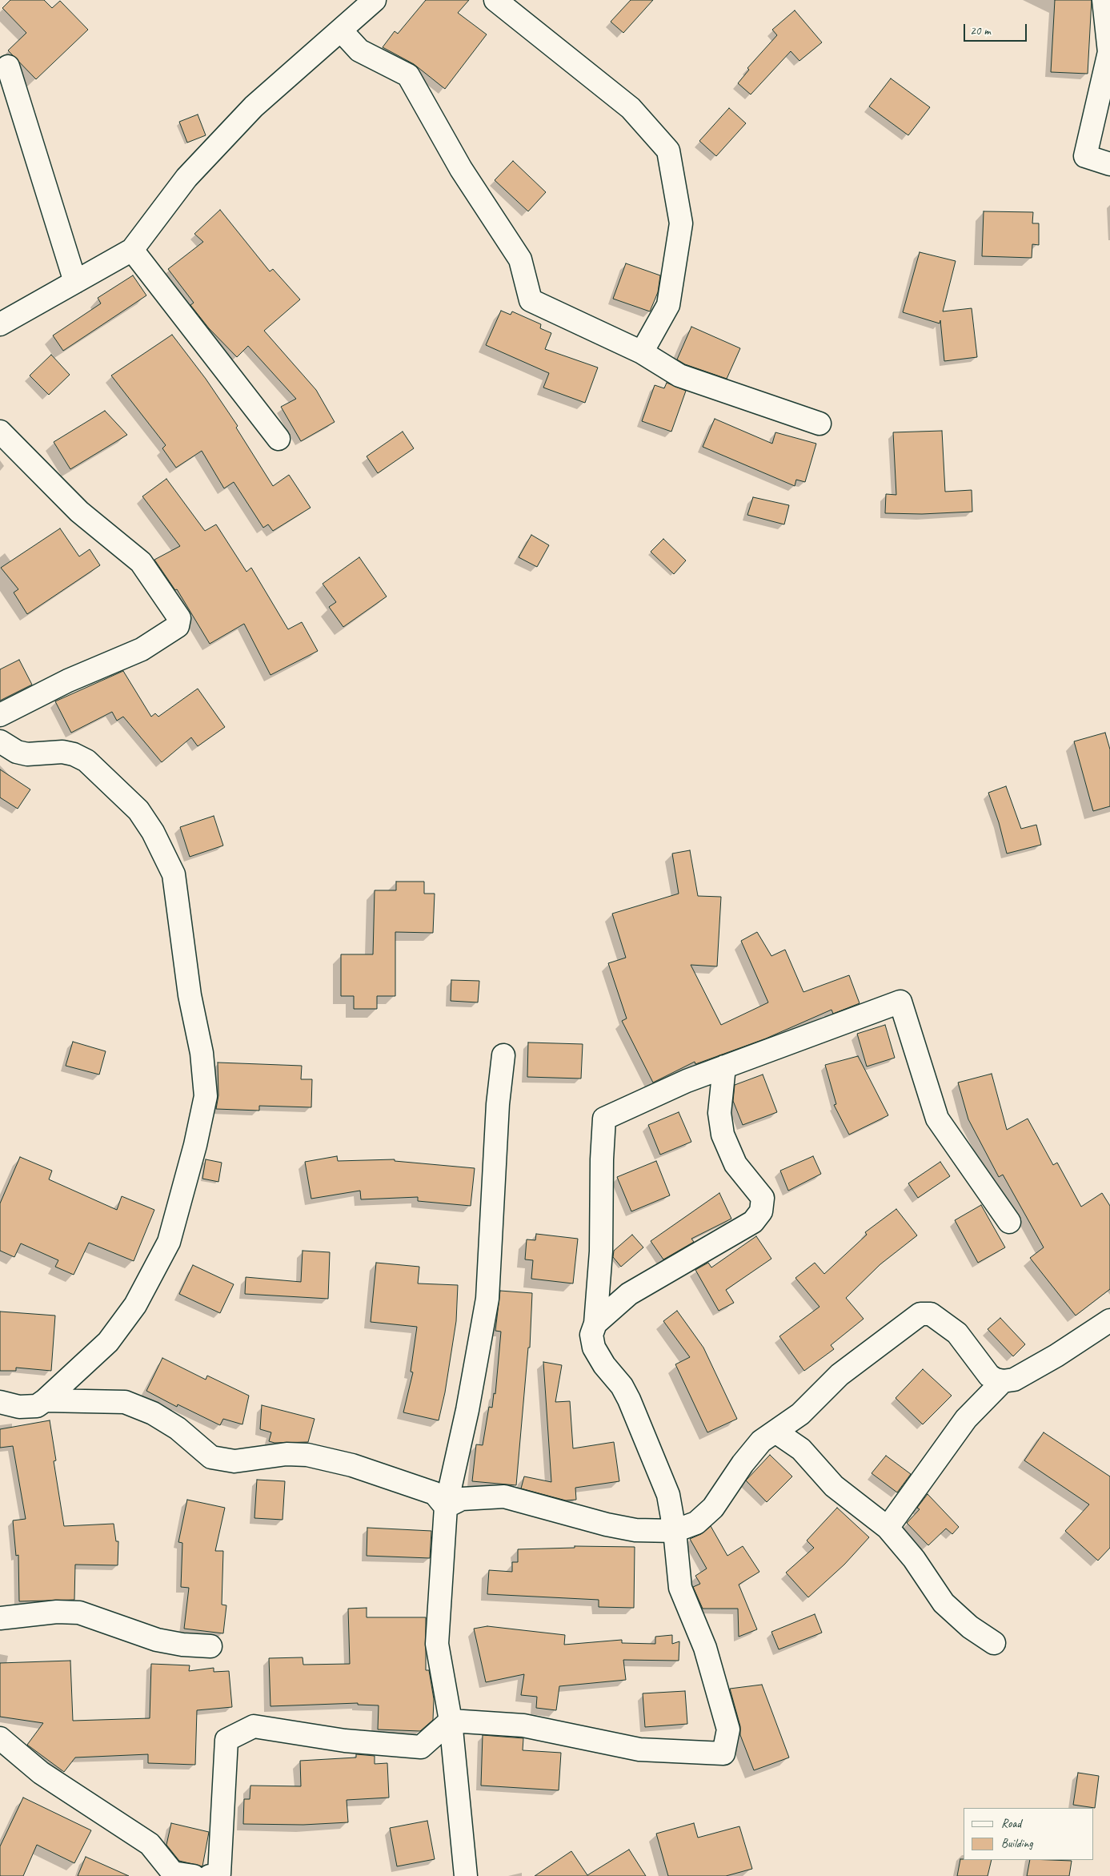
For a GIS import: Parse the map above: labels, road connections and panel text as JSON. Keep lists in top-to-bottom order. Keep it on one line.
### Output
{"legend":["Road","Building"],"scale_bar":"20 m"}
